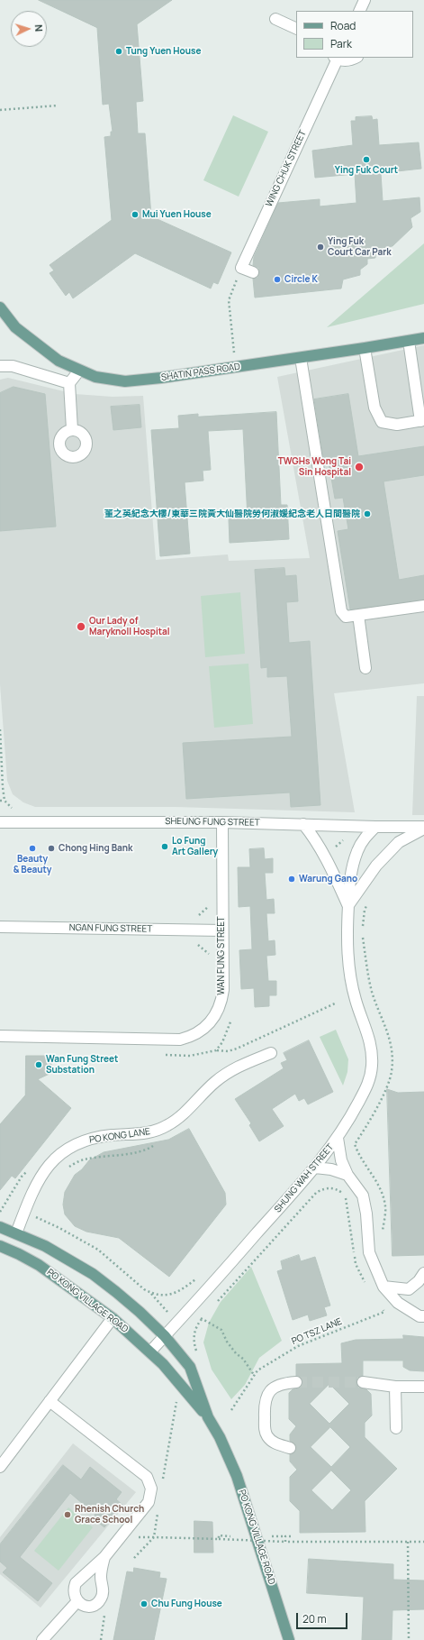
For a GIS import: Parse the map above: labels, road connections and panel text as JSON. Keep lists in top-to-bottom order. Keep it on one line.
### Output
{"streets":{"main road":["SHATIN PASS ROAD","PO KONG VILLAGE ROAD"],"street":["WING CHUK STREET","SHEUNG FUNG STREET","NGAN FUNG STREET","WAN FUNG STREET","PO KONG LANE","SHUNG WAH STREET"],"path":["PO TSZ LANE"]},"crossings":[["SHEUNG FUNG STREET","WAN FUNG STREET"],["SHEUNG FUNG STREET","SHUNG WAH STREET"],["NGAN FUNG STREET","WAN FUNG STREET"],["PO KONG LANE","PO KONG VILLAGE ROAD"],["SHUNG WAH STREET","PO KONG VILLAGE ROAD"]],"places":["Tung Yuen House","Ying Fuk Court","Mui Yuen House","Ying Fuk Court Car Park","Circle K","TWGHs Wong Tai Sin Hospital","董之英紀念大樓/東華三院黃大仙醫院勞何淑媛紀念老人日間醫院","Our Lady of Maryknoll Hospital","Lo Fung Art Gallery","Beauty & Beauty","Chong Hing Bank","Warung Gano","Wan Fung Street Substation","Rhenish Church Grace School","Chu Fung House"],"legend":["Road","Park"],"scale_bar":"20 m","north":"right"}
